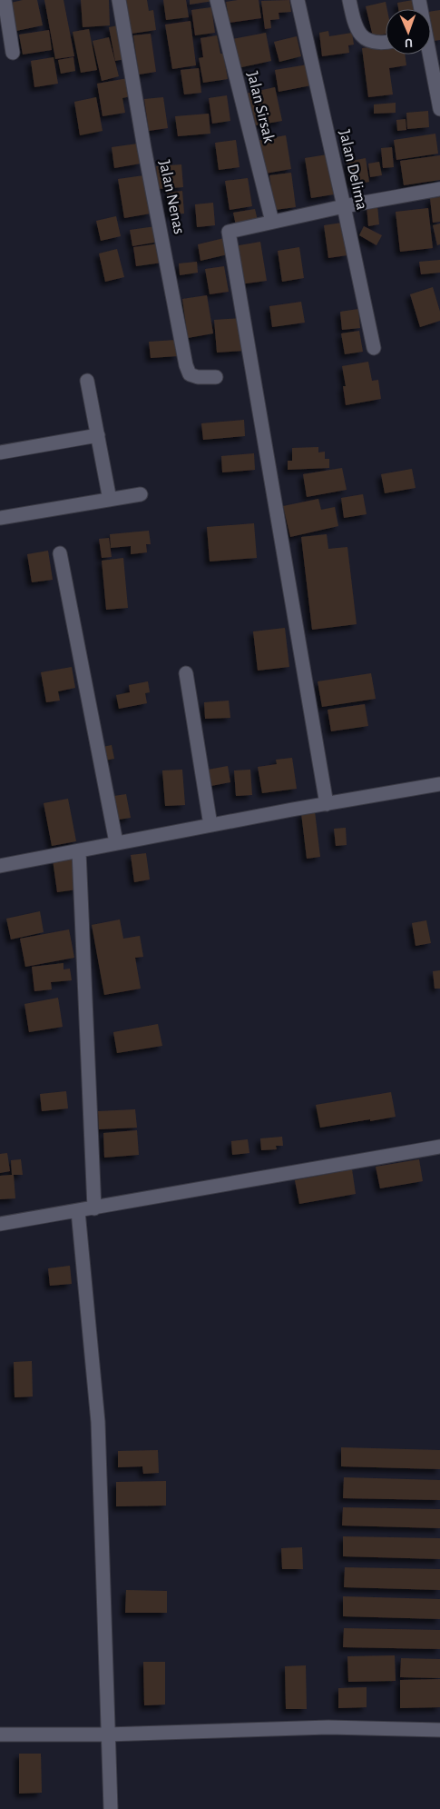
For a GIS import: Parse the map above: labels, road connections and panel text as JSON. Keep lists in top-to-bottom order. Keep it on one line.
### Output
{"streets":{"street":["Jalan Sirsak","Jalan Delima","Jalan Nenas"]},"north":"bottom"}
